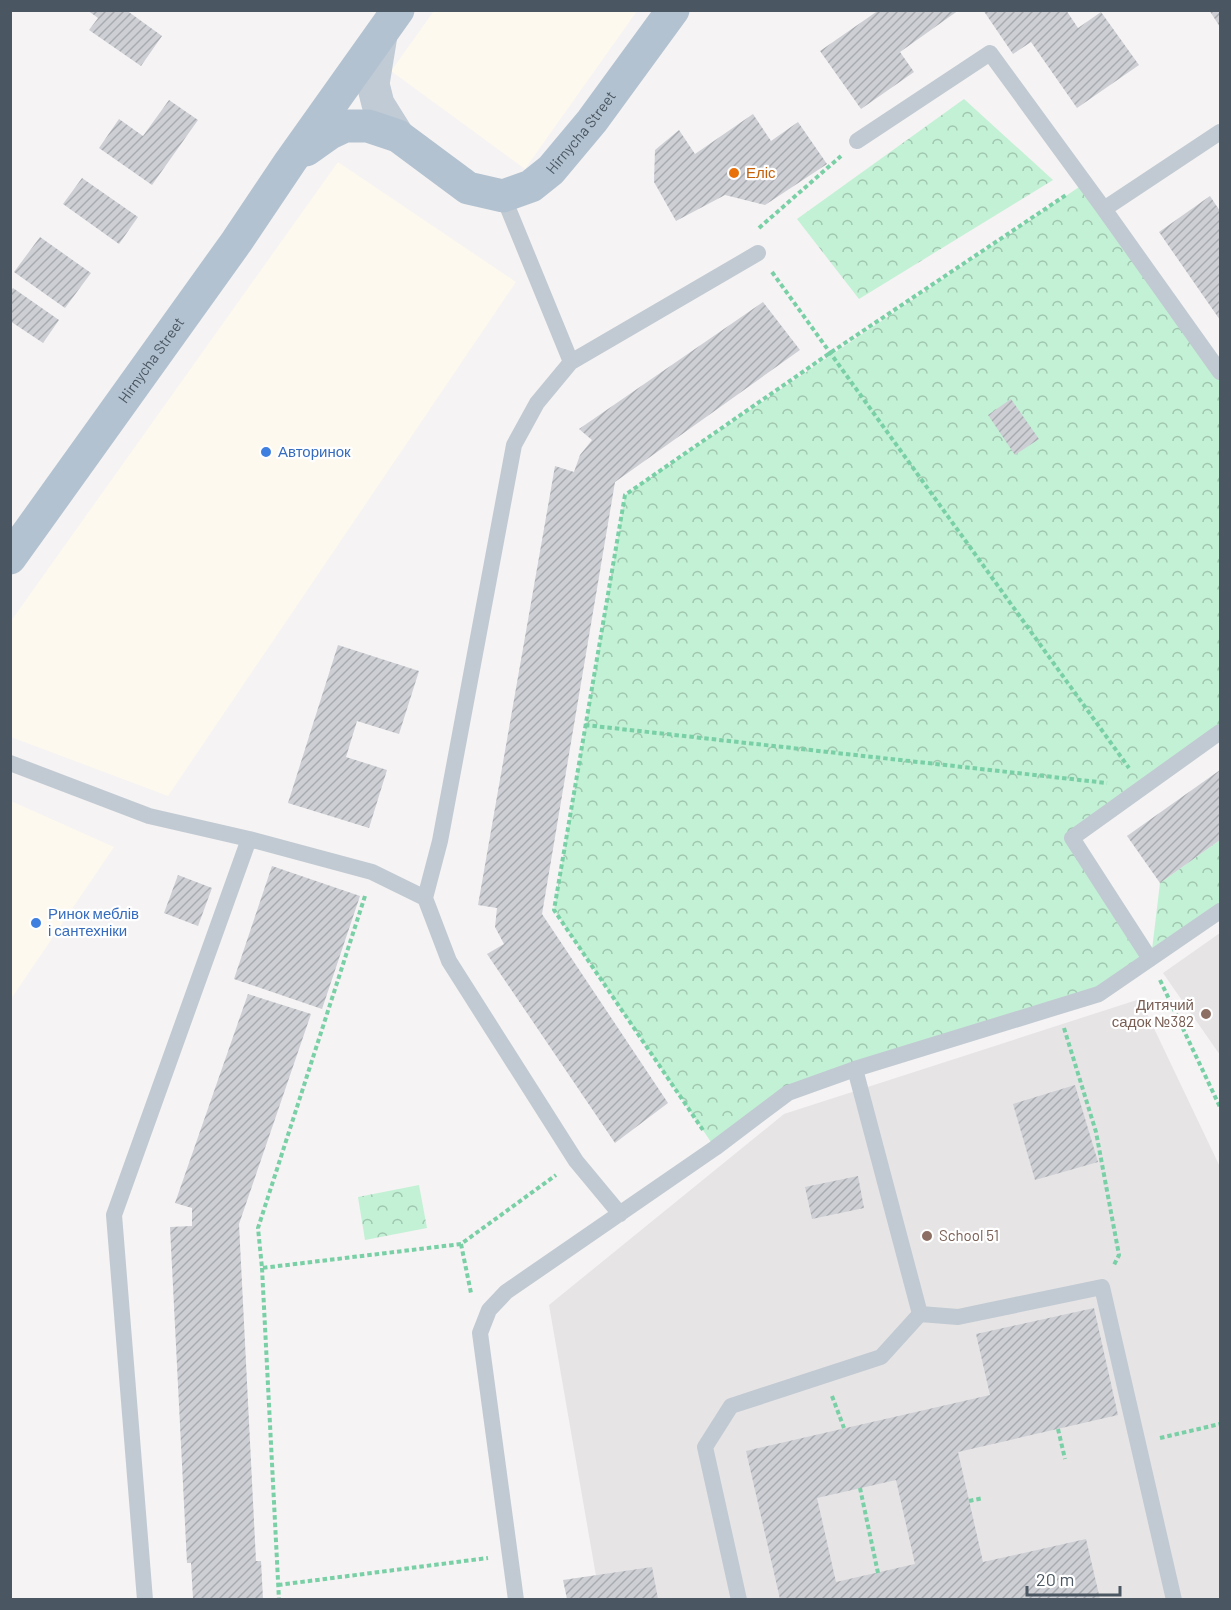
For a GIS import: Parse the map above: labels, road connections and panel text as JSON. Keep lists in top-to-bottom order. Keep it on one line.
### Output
{"streets":{"main road":["Hirnycha Street"]},"places":["Еліс","Авторинок","Ринок меблів і сантехніки","Дитячий садок №382","School 51"],"scale_bar":"20 m"}
